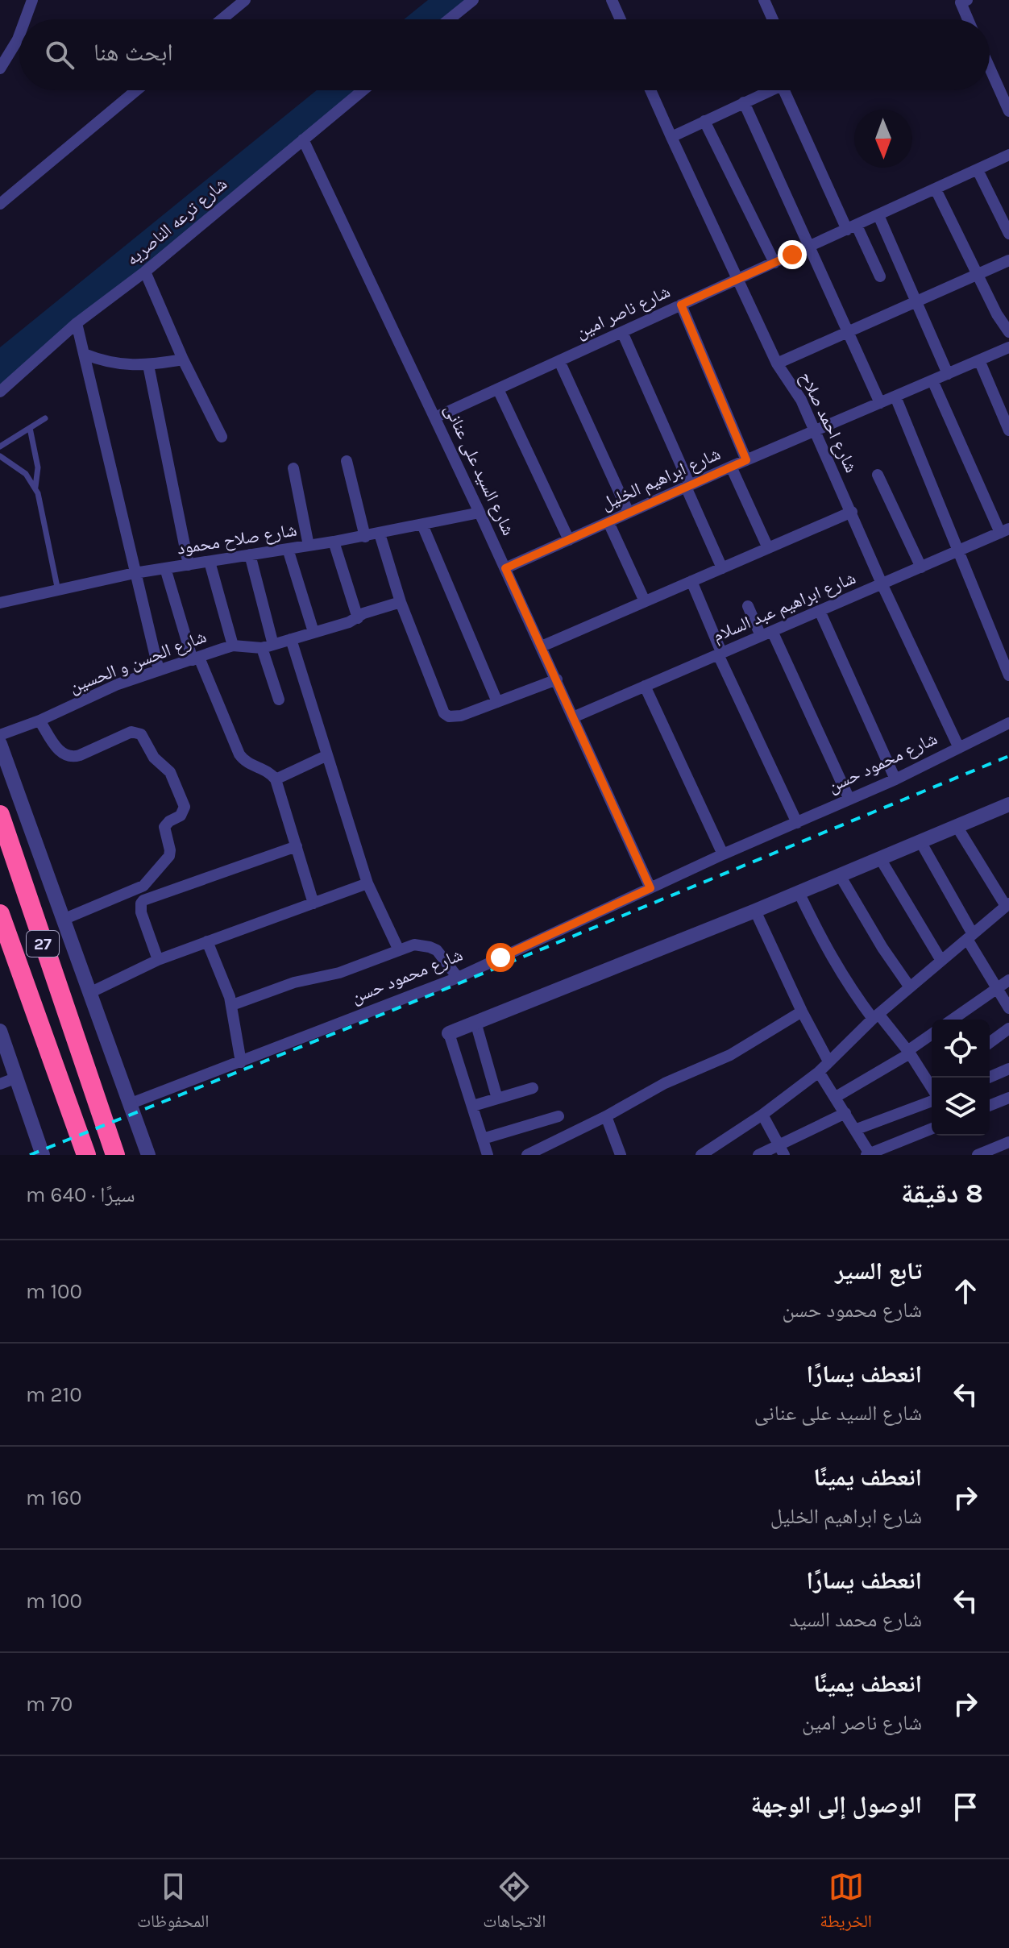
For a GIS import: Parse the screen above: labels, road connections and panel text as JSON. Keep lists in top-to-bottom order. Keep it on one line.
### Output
{"streets":{"highway":["27"],"street":["شارع ترعه الناصريه","شارع ناصر امين","شارع احمد صلاح","شارع السيد على عنانى","شارع ابراهيم الخليل","شارع صلاح محمود","شارع ابراهيم عبد السلام","شارع الحسن و الحسين","شارع محمود حسن"]},"crossings":[["شارع ترعه الناصريه","شارع السيد على عنانى"],["شارع ناصر امين","شارع احمد صلاح"],["شارع ناصر امين","شارع السيد على عنانى"],["شارع احمد صلاح","شارع ابراهيم الخليل"],["شارع احمد صلاح","شارع ابراهيم عبد السلام"],["شارع احمد صلاح","شارع محمود حسن"],["شارع السيد على عنانى","شارع ابراهيم الخليل"],["شارع السيد على عنانى","شارع صلاح محمود"],["شارع السيد على عنانى","شارع ابراهيم عبد السلام"],["شارع السيد على عنانى","شارع محمود حسن"]],"north":"bottom","page":{"search":"ابحث هنا","heading":["8 دقيقة","سيرًا · 640 m"],"list":[["تابع السير","شارع محمود حسن","100 m"],["انعطف يسارًا","شارع السيد على عنانى","210 m"],["انعطف يمينًا","شارع ابراهيم الخليل","160 m"],["انعطف يسارًا","شارع محمد السيد","100 m"],["انعطف يمينًا","شارع ناصر امين","70 m"],"الوصول إلى الوجهة"],"nav":["الخريطة","الاتجاهات","المحفوظات"]}}
